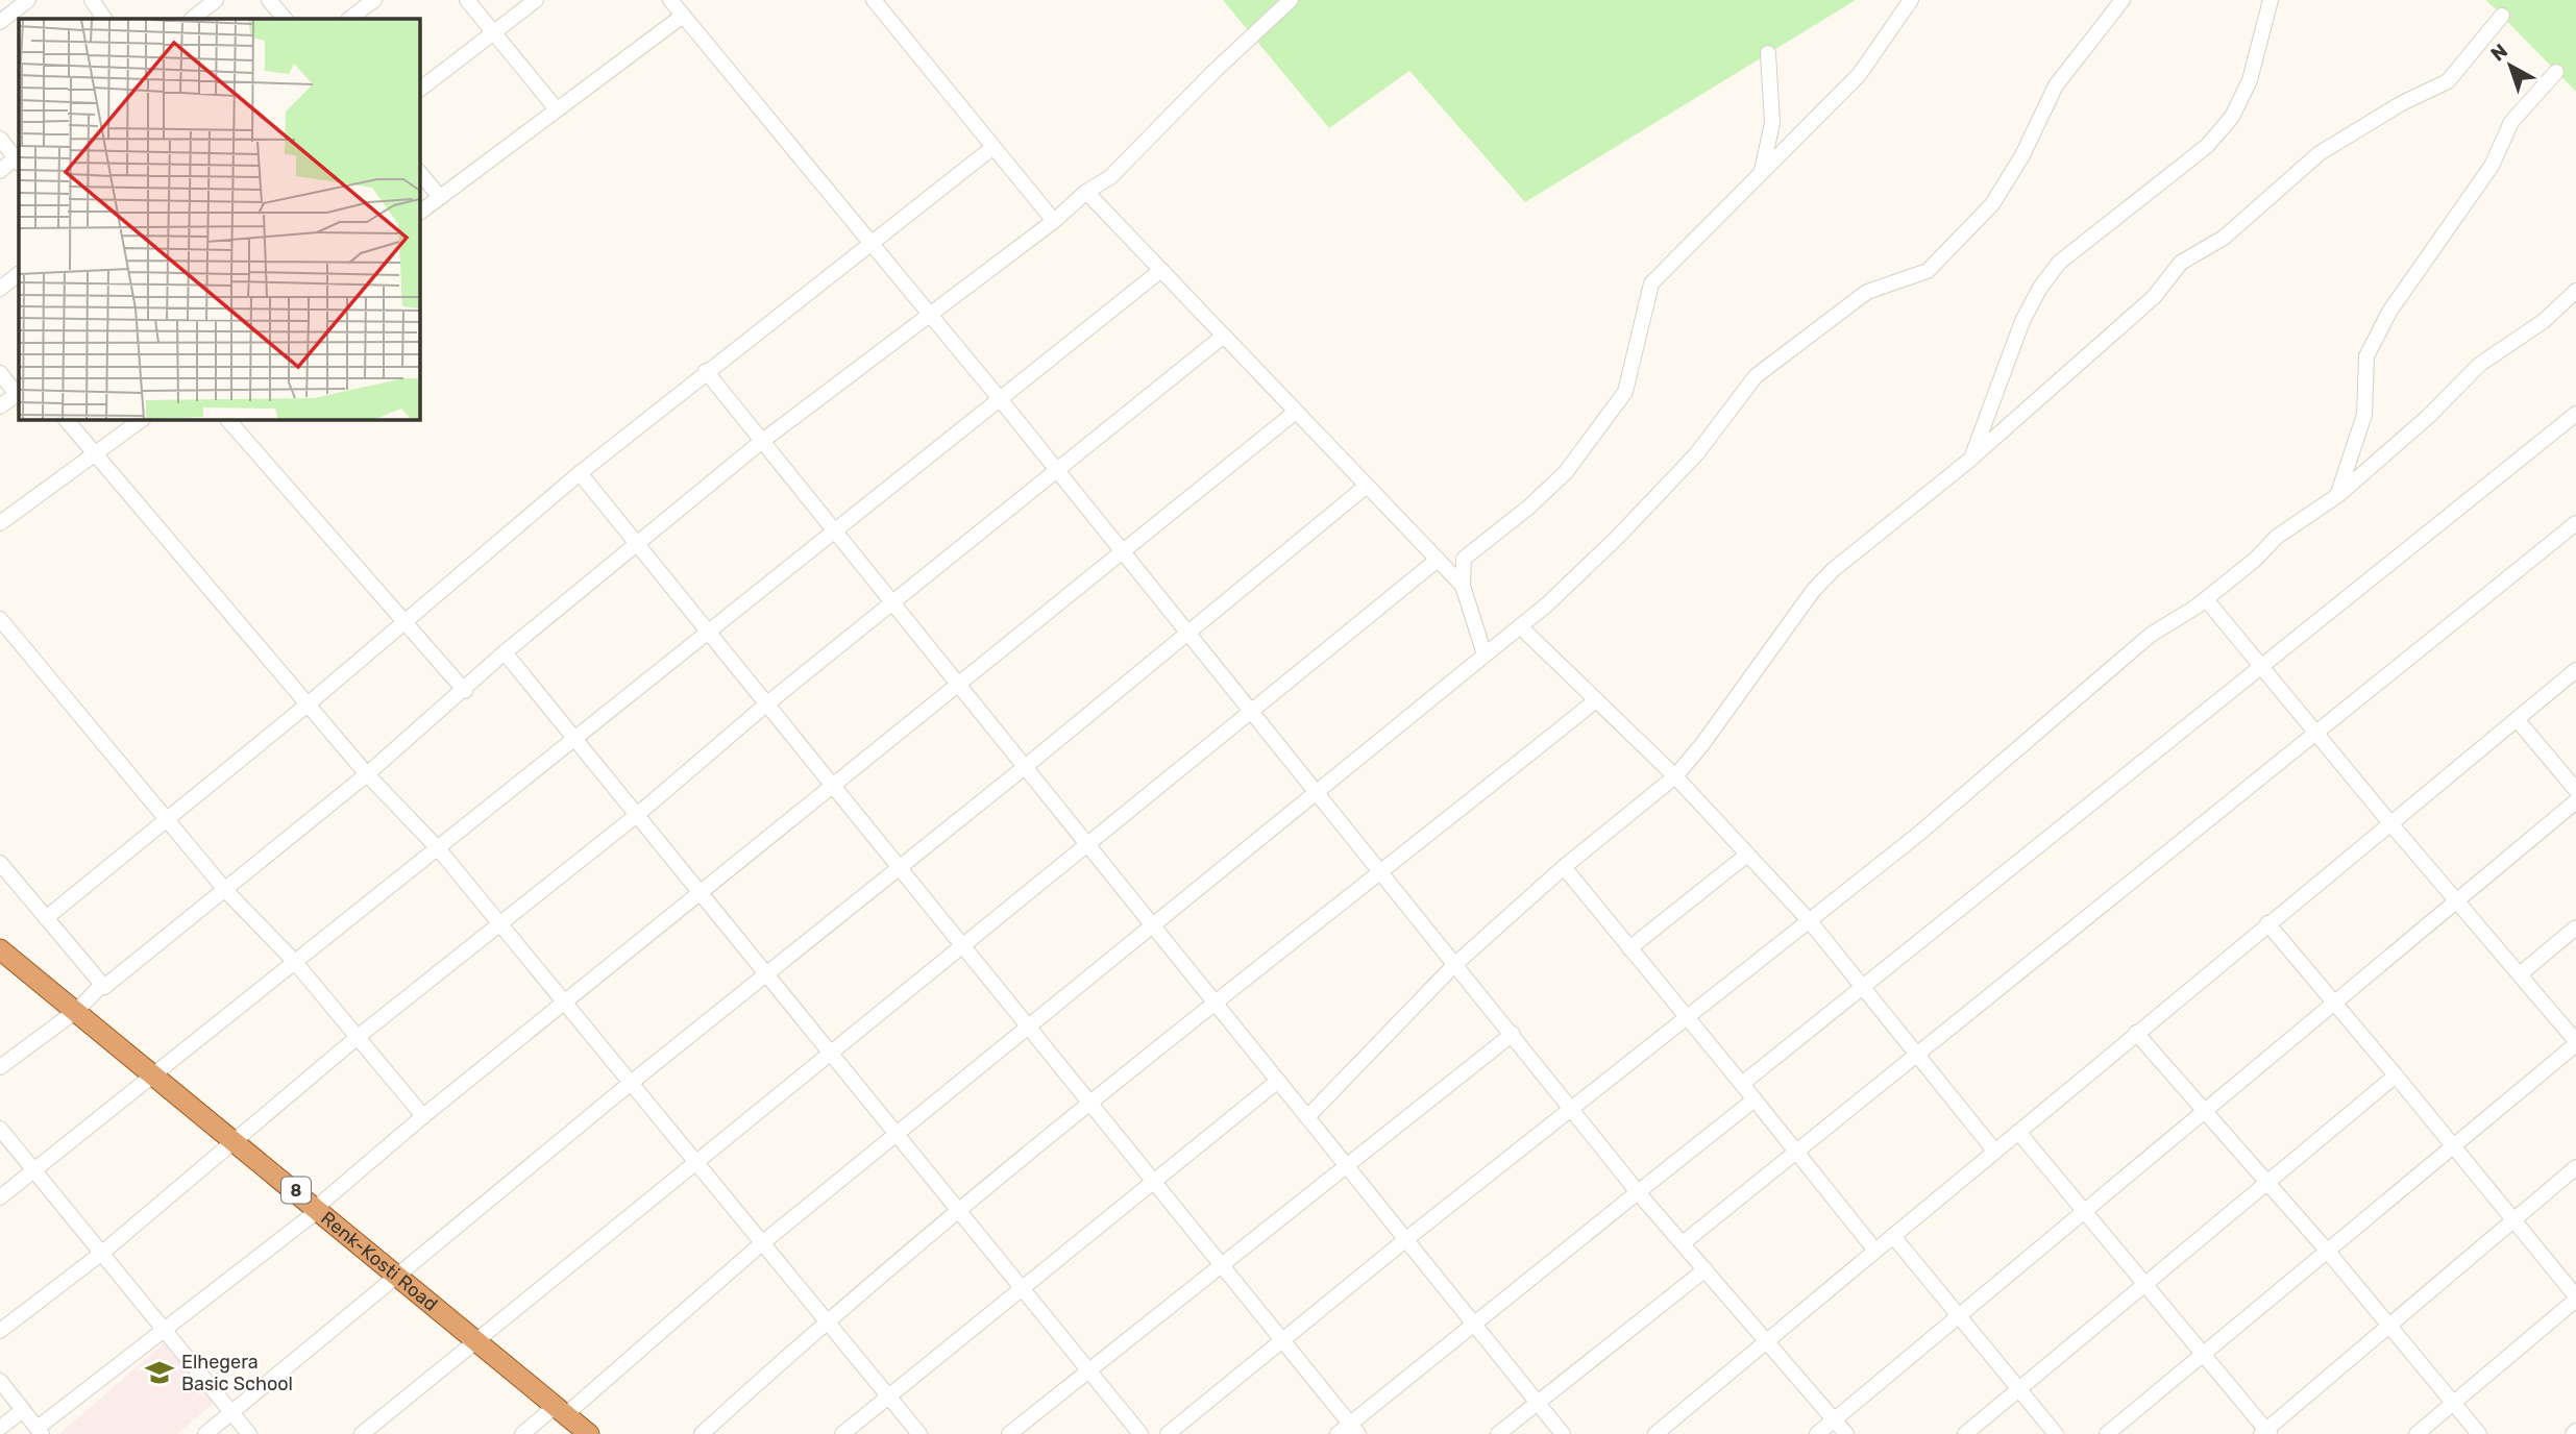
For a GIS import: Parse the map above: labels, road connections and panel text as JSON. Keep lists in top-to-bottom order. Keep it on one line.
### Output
{"streets":{"main road":["8","Renk-Kosti Road"]},"places":{"school or university":["Elhegera Basic School"]},"north":"top left"}
